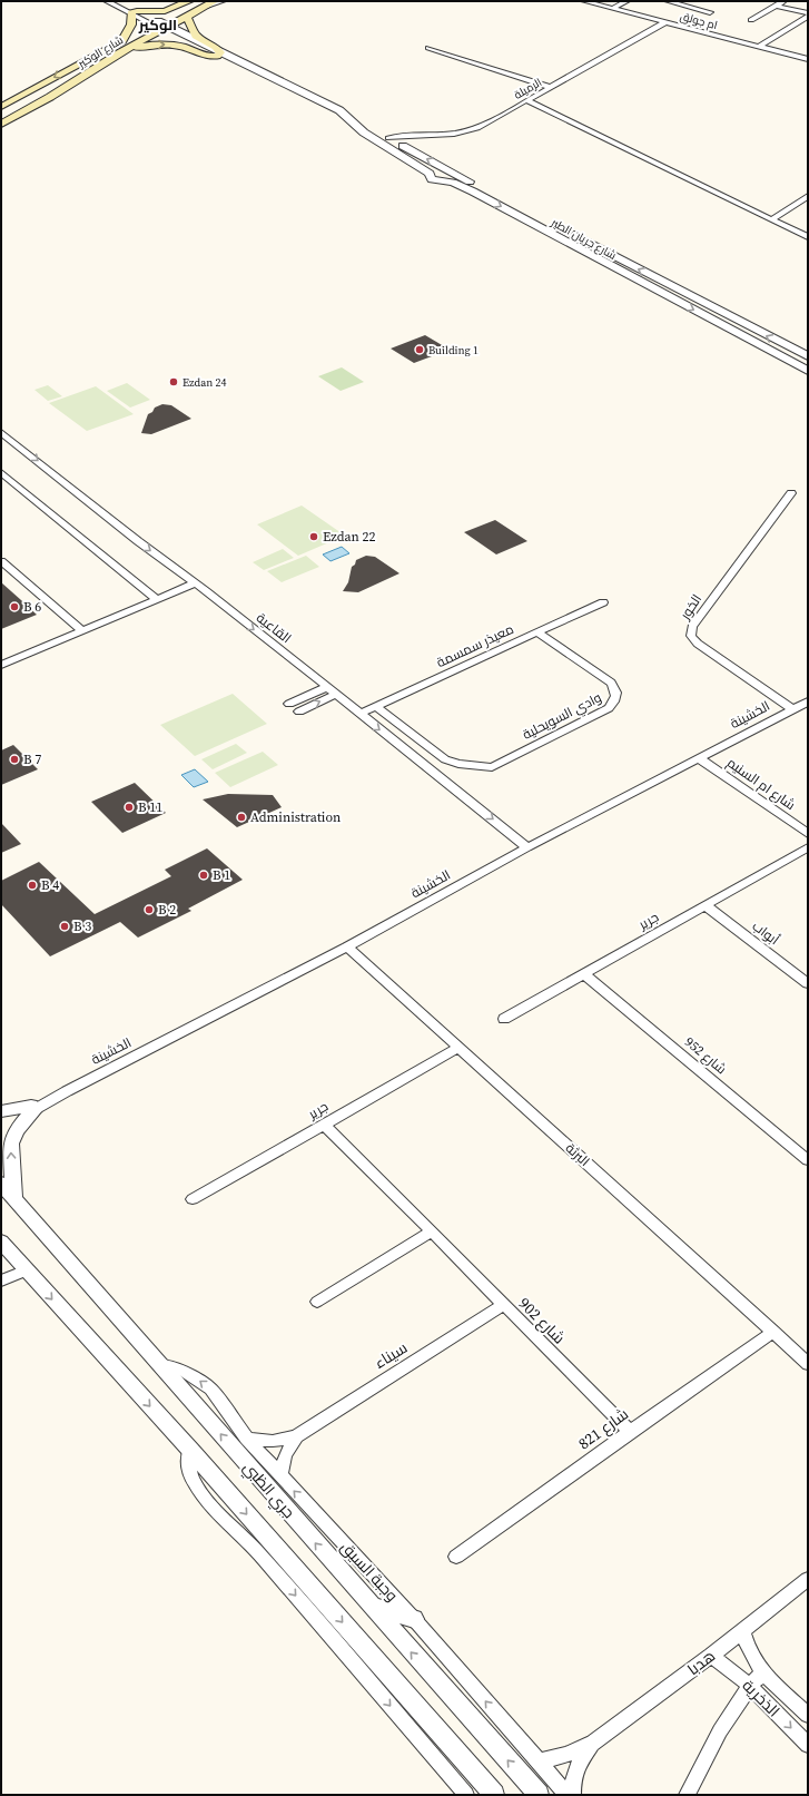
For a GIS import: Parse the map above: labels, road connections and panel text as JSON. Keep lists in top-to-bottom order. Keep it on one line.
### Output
{"streets":{"main road":["شارع الوكير"],"street":["ام جولق","الرميلة","شارع جريان الطير","الخور","القاعية","معيذر سمسمة","الخشينة","وادي السويحلية","شارع ام السنيم","جرير","أبواب","شارع 952","البرثة","شارع 902","سيناء","شارع 821","جري الظبي","وجبة السيق","هدبا","الذخرية"]},"crossings":[["ام جولق","الرميلة"],["شارع الوكير","شارع جريان الطير"],["الرميلة","شارع جريان الطير"],["الخور","الخشينة"],["القاعية","معيذر سمسمة"],["القاعية","الخشينة"],["معيذر سمسمة","وادي السويحلية"],["الخشينة","شارع ام السنيم"],["الخشينة","البرثة"],["جرير","أبواب"],["جرير","شارع 952"],["جرير","البرثة"],["جرير","شارع 902"],["البرثة","شارع 821"],["شارع 902","سيناء"],["شارع 902","شارع 821"],["سيناء","وجبة السيق"],["جري الظبي","وجبة السيق"],["وجبة السيق","هدبا"],["هدبا","الذخرية"]],"districts":["الوكير"],"places":["Building 1","Ezdan 24","Ezdan 22","B 6","B 7","B 11","Administration","B 1","B 4","B 2","B 3"]}
